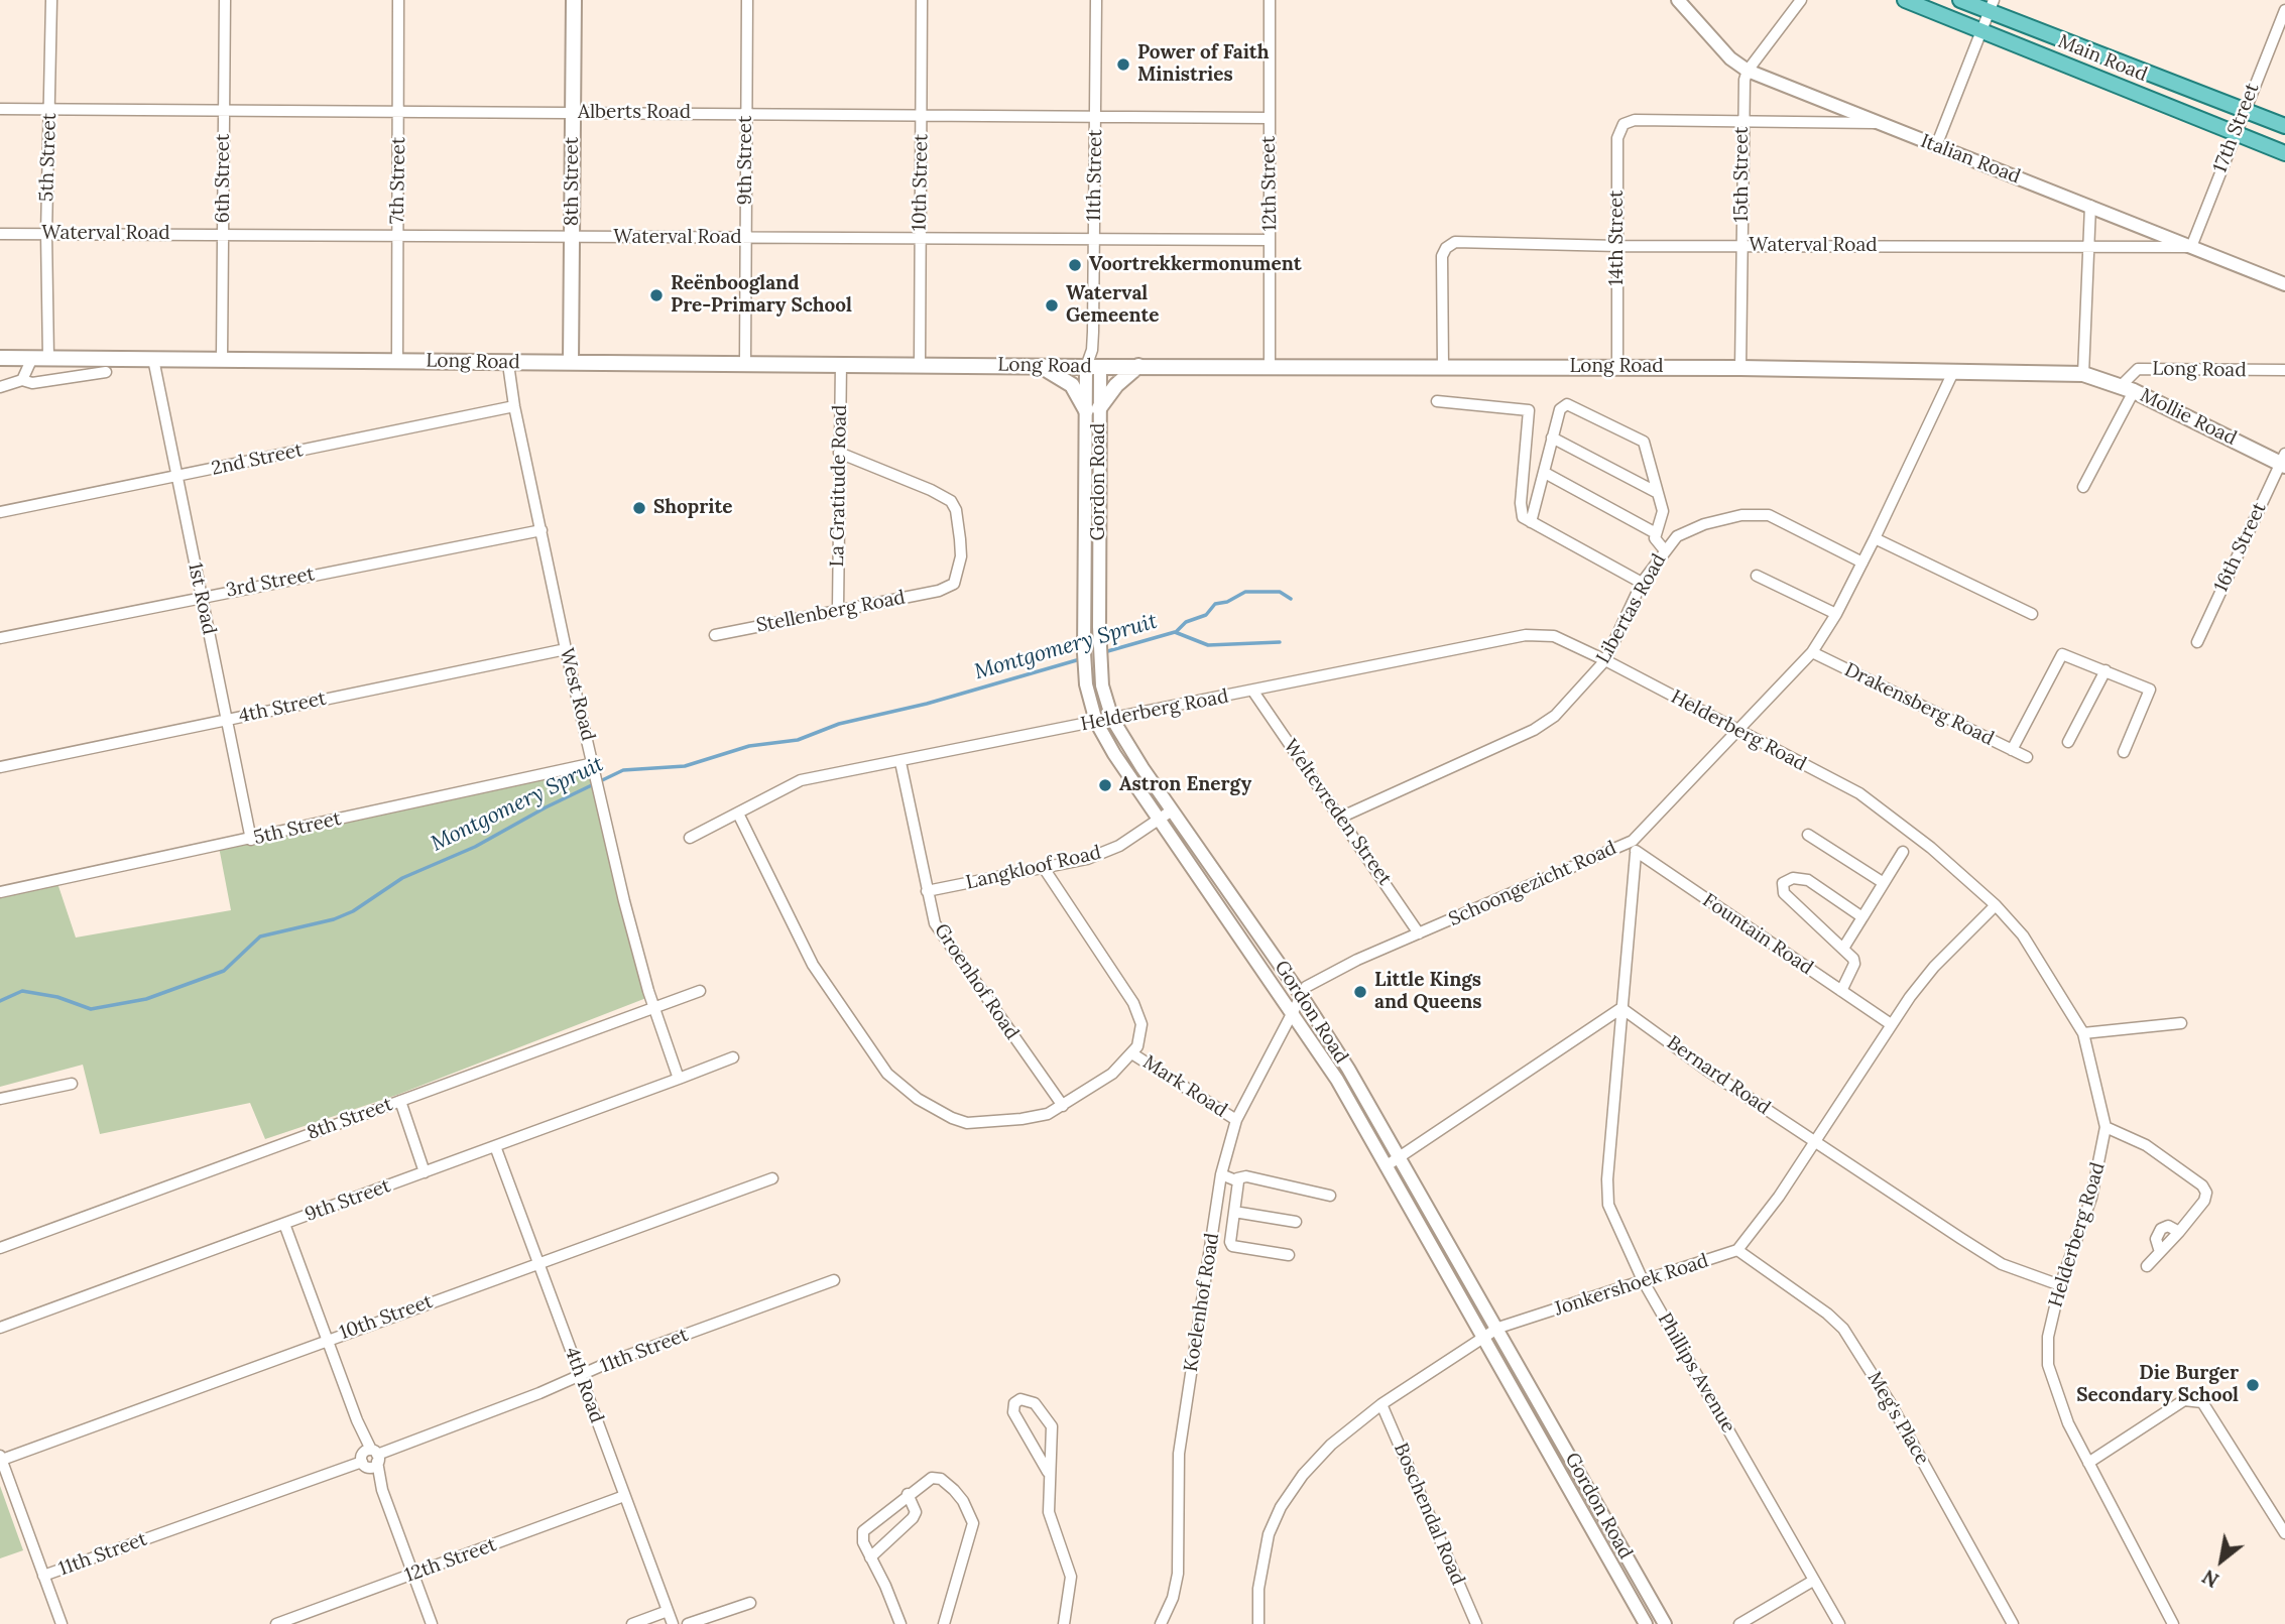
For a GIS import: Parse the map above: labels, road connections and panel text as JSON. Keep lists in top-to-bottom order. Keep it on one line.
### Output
{"streets":{"main road":["Main Road","8th Street","Long Road","Mollie Road"],"street":["Alberts Road","17th Street","5th Street","Italian Road","9th Street","15th Street","11th Street","6th Street","7th Street","10th Street","12th Street","Waterval Road","14th Street","2nd Street","Gordon Road","La Gratitude Road","16th Street","3rd Street","1st Road","Libertas Road","Stellenberg Road","West Road","Drakensberg Road","4th Street","Helderberg Road","Weltevreden Street","Langkloof Road","Schoongezicht Road","Fountain Road","Groenhof Road","Bernard Road","Mark Road","Jonkershoek Road","Koelenhof Road","Phillips Avenue","4th Road","Meg's Place","Boschendal Road"]},"crossings":[["Main Road","17th Street"],["Alberts Road","5th Street"],["Alberts Road","9th Street"],["Alberts Road","11th Street"],["Alberts Road","6th Street"],["Alberts Road","7th Street"],["Alberts Road","8th Street"],["Alberts Road","10th Street"],["Alberts Road","12th Street"],["17th Street","Italian Road"],["17th Street","Waterval Road"],["5th Street","Waterval Road"],["5th Street","Long Road"],["5th Street","1st Road"],["5th Street","West Road"],["Italian Road","15th Street"],["Italian Road","Waterval Road"],["9th Street","Waterval Road"],["9th Street","Long Road"],["9th Street","West Road"],["9th Street","4th Road"],["15th Street","Waterval Road"],["15th Street","14th Street"],["15th Street","Long Road"],["11th Street","Waterval Road"],["11th Street","Long Road"],["11th Street","Gordon Road"],["11th Street","4th Road"],["6th Street","Waterval Road"],["6th Street","Long Road"],["7th Street","Waterval Road"],["7th Street","Long Road"],["8th Street","Waterval Road"],["8th Street","Long Road"],["8th Street","West Road"],["10th Street","Waterval Road"],["10th Street","Long Road"],["10th Street","4th Road"],["12th Street","Waterval Road"],["12th Street","Long Road"],["12th Street","4th Road"],["Waterval Road","14th Street"],["Waterval Road","Long Road"],["14th Street","Long Road"],["Long Road","Mollie Road"],["Long Road","Gordon Road"],["Long Road","La Gratitude Road"],["Long Road","1st Road"],["Long Road","West Road"],["Long Road","Schoongezicht Road"],["Mollie Road","16th Street"],["2nd Street","1st Road"],["2nd Street","West Road"],["Gordon Road","Helderberg Road"],["Gordon Road","Langkloof Road"],["Gordon Road","Schoongezicht Road"],["Gordon Road","Jonkershoek Road"],["Gordon Road","Koelenhof Road"],["La Gratitude Road","Stellenberg Road"],["3rd Street","1st Road"],["3rd Street","West Road"],["1st Road","4th Street"],["Libertas Road","Helderberg Road"],["Libertas Road","Weltevreden Street"],["Libertas Road","Schoongezicht Road"],["West Road","4th Street"],["Drakensberg Road","Schoongezicht Road"],["Helderberg Road","Weltevreden Street"],["Helderberg Road","Schoongezicht Road"],["Helderberg Road","Groenhof Road"],["Helderberg Road","Bernard Road"],["Weltevreden Street","Schoongezicht Road"],["Langkloof Road","Groenhof Road"],["Schoongezicht Road","Koelenhof Road"],["Fountain Road","Phillips Avenue"],["Bernard Road","Phillips Avenue"],["Mark Road","Koelenhof Road"],["Jonkershoek Road","Phillips Avenue"],["Jonkershoek Road","Meg's Place"],["Jonkershoek Road","Boschendal Road"]],"water":["Montgomery Spruit"],"places":["Power of Faith Ministries","Voortrekkermonument","Reënboogland Pre-Primary School","Waterval Gemeente","Shoprite","Astron Energy","Little Kings and Queens","Die Burger Secondary School"],"north":"bottom left"}
